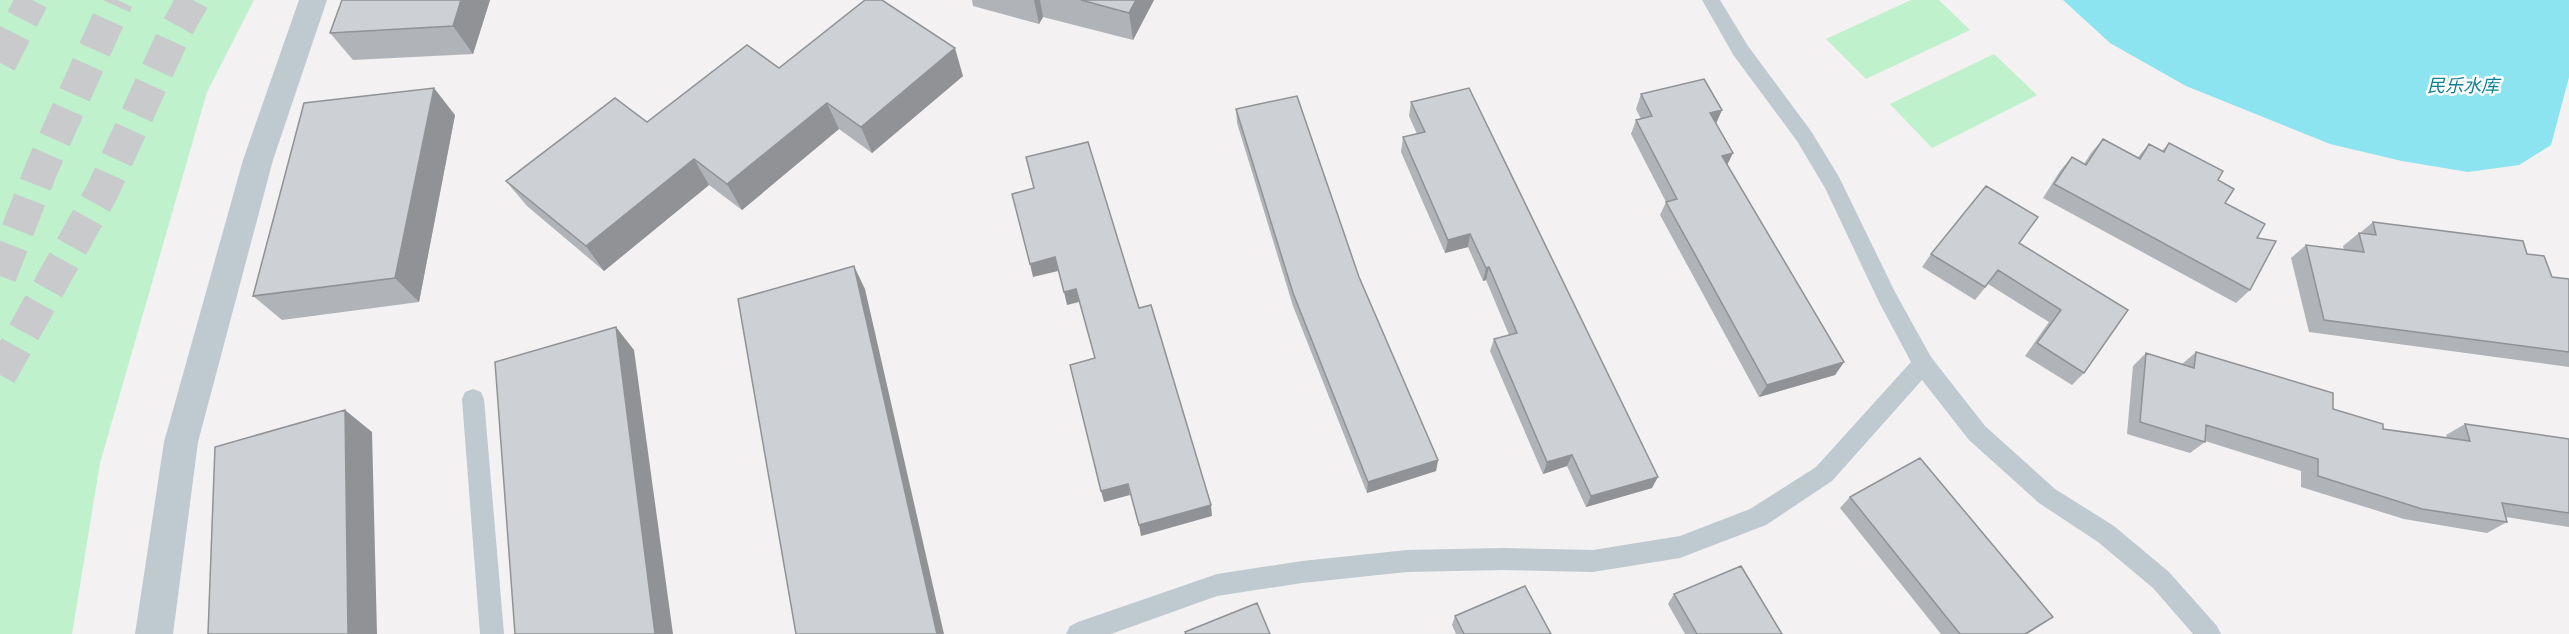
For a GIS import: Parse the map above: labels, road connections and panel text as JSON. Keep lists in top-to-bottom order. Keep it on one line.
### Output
{"water":["民乐水库"]}
